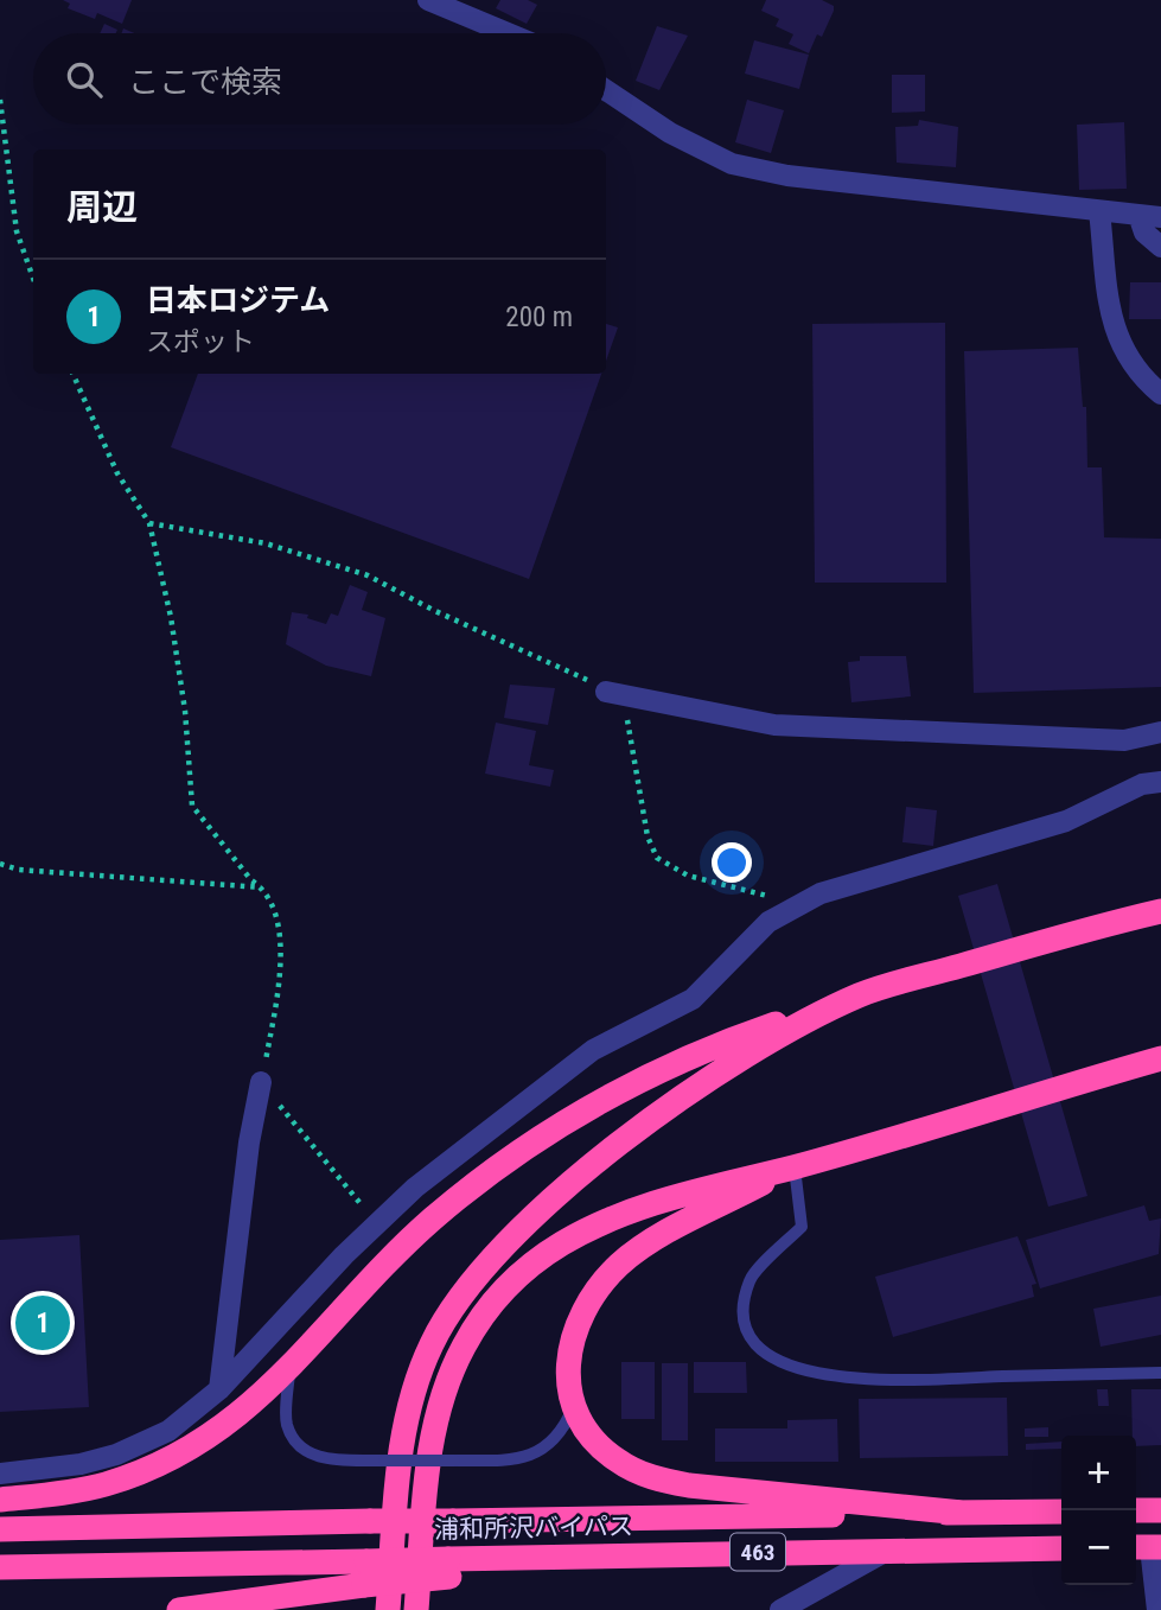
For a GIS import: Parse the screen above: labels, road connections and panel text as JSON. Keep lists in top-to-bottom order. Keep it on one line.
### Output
{"streets":{"highway":["浦和所沢バイパス","463"]},"page":{"search":"ここで検索","heading":"周辺","list":[{"mark":"1","name":"日本ロジテム","note":"スポット","value":"200 m"}],"pins":"1","map_buttons":["+","−"]}}
